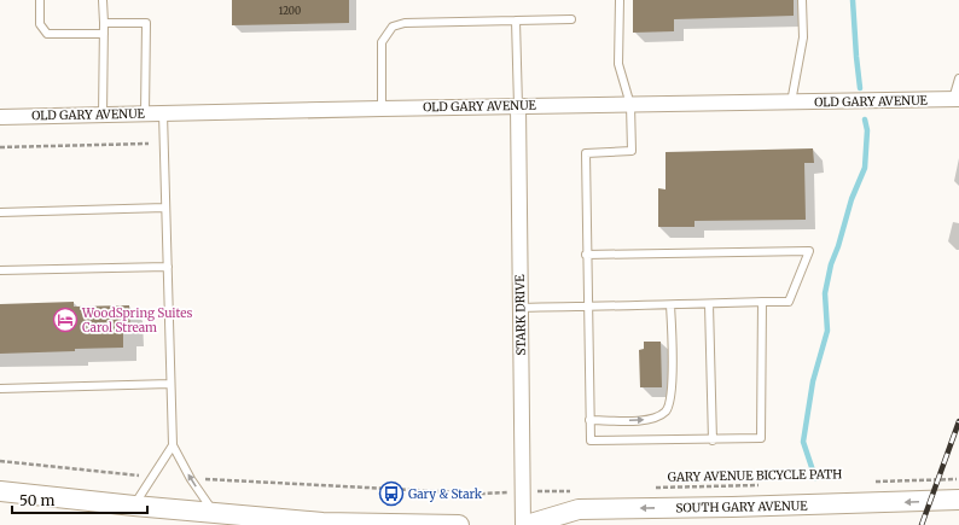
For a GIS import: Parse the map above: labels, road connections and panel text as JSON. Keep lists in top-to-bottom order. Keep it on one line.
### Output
{"streets":{"street":["OLD GARY AVENUE","STARK DRIVE","SOUTH GARY AVENUE"],"path":["GARY AVENUE BICYCLE PATH"]},"crossings":[["OLD GARY AVENUE","STARK DRIVE"],["STARK DRIVE","SOUTH GARY AVENUE"]],"one_way":["SOUTH GARY AVENUE"],"places":{"hotel":["WoodSpring Suites Carol Stream"],"bus stop":["Gary & Stark"]},"house_numbers":["1200"],"scale_bar":"50 m"}
